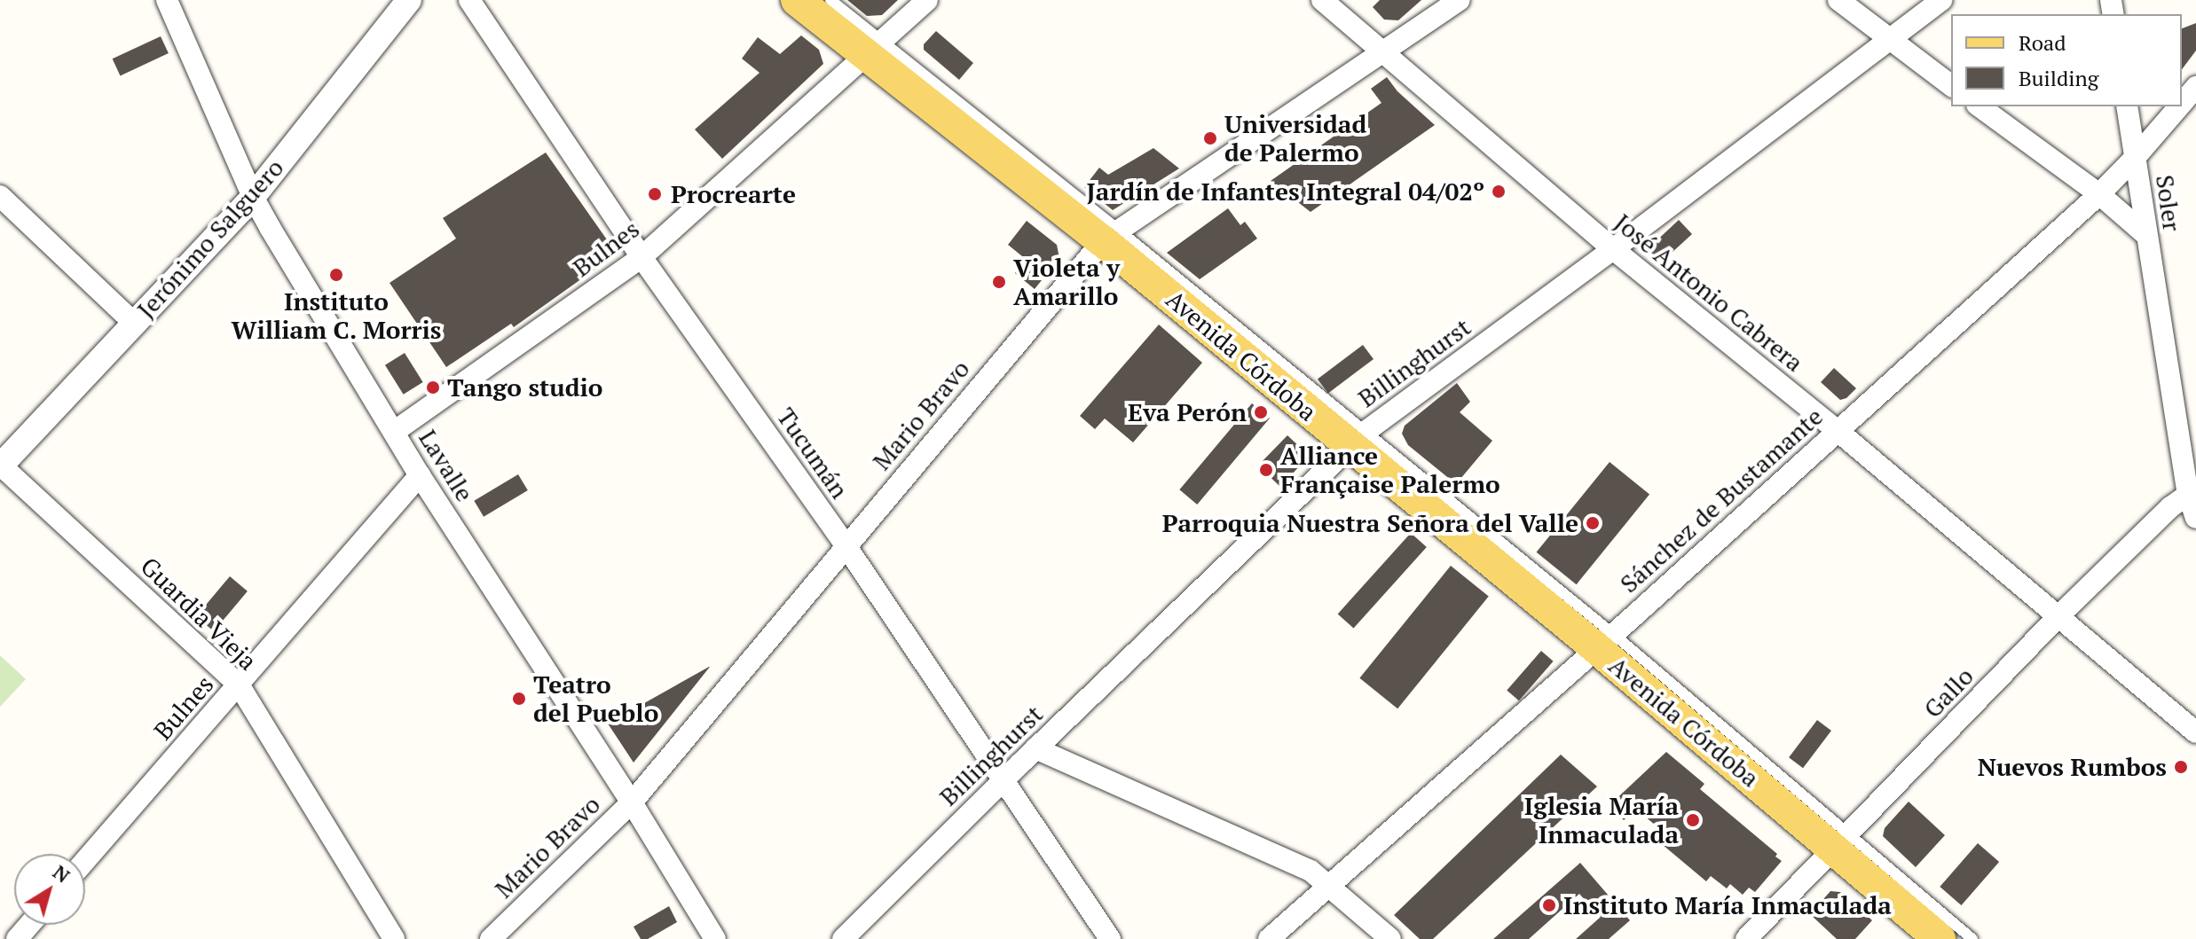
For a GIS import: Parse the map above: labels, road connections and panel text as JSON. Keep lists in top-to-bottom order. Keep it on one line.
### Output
{"streets":{"main road":["Avenida Córdoba"],"street":["Soler","Jerónimo Salguero","Bulnes","José Antonio Cabrera","Billinghurst","Mario Bravo","Tucumán","Lavalle","Sánchez de Bustamante","Guardia Vieja","Gallo"]},"crossings":[["Soler","Sánchez de Bustamante"],["Soler","Gallo"],["Jerónimo Salguero","Lavalle"],["Jerónimo Salguero","Guardia Vieja"],["Bulnes","Avenida Córdoba"],["Bulnes","Tucumán"],["Bulnes","Lavalle"],["Bulnes","Guardia Vieja"],["José Antonio Cabrera","Billinghurst"],["José Antonio Cabrera","Mario Bravo"],["José Antonio Cabrera","Sánchez de Bustamante"],["José Antonio Cabrera","Gallo"],["Avenida Córdoba","Billinghurst"],["Avenida Córdoba","Mario Bravo"],["Avenida Córdoba","Sánchez de Bustamante"],["Avenida Córdoba","Gallo"],["Billinghurst","Tucumán"],["Mario Bravo","Tucumán"],["Mario Bravo","Lavalle"]],"places":["Universidad de Palermo","Jardín de Infantes Integral 04/02º","Procrearte","Instituto William C. Morris","Violeta y Amarillo","Tango studio","Eva Perón","Alliance Française Palermo","Parroquia Nuestra Señora del Valle","Teatro del Pueblo","Nuevos Rumbos","Iglesia María Inmaculada","Instituto María Inmaculada"],"legend":["Road","Building"],"north":"top right"}
